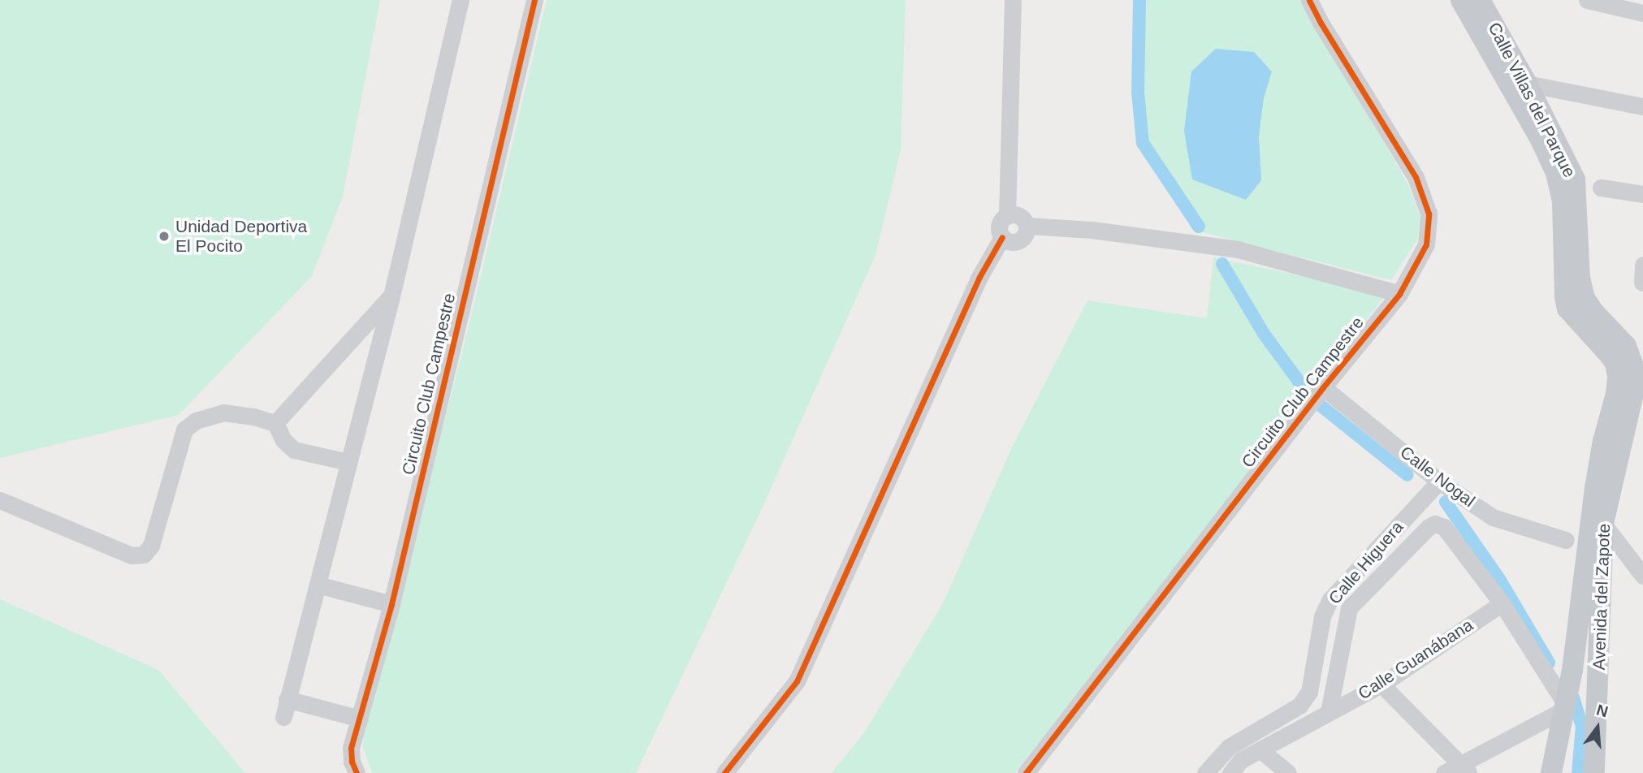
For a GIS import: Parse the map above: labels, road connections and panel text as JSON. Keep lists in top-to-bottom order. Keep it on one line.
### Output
{"streets":{"main road":["Calle Villas del Parque","Avenida del Zapote"],"street":["Circuito Club Campestre","Calle Nogal","Calle Higuera","Calle Guanábana"]},"crossings":[["Calle Villas del Parque","Avenida del Zapote"],["Circuito Club Campestre","Calle Nogal"],["Calle Nogal","Calle Higuera"],["Calle Higuera","Calle Guanábana"]],"places":["Unidad Deportiva El Pocito"],"north":"top"}
